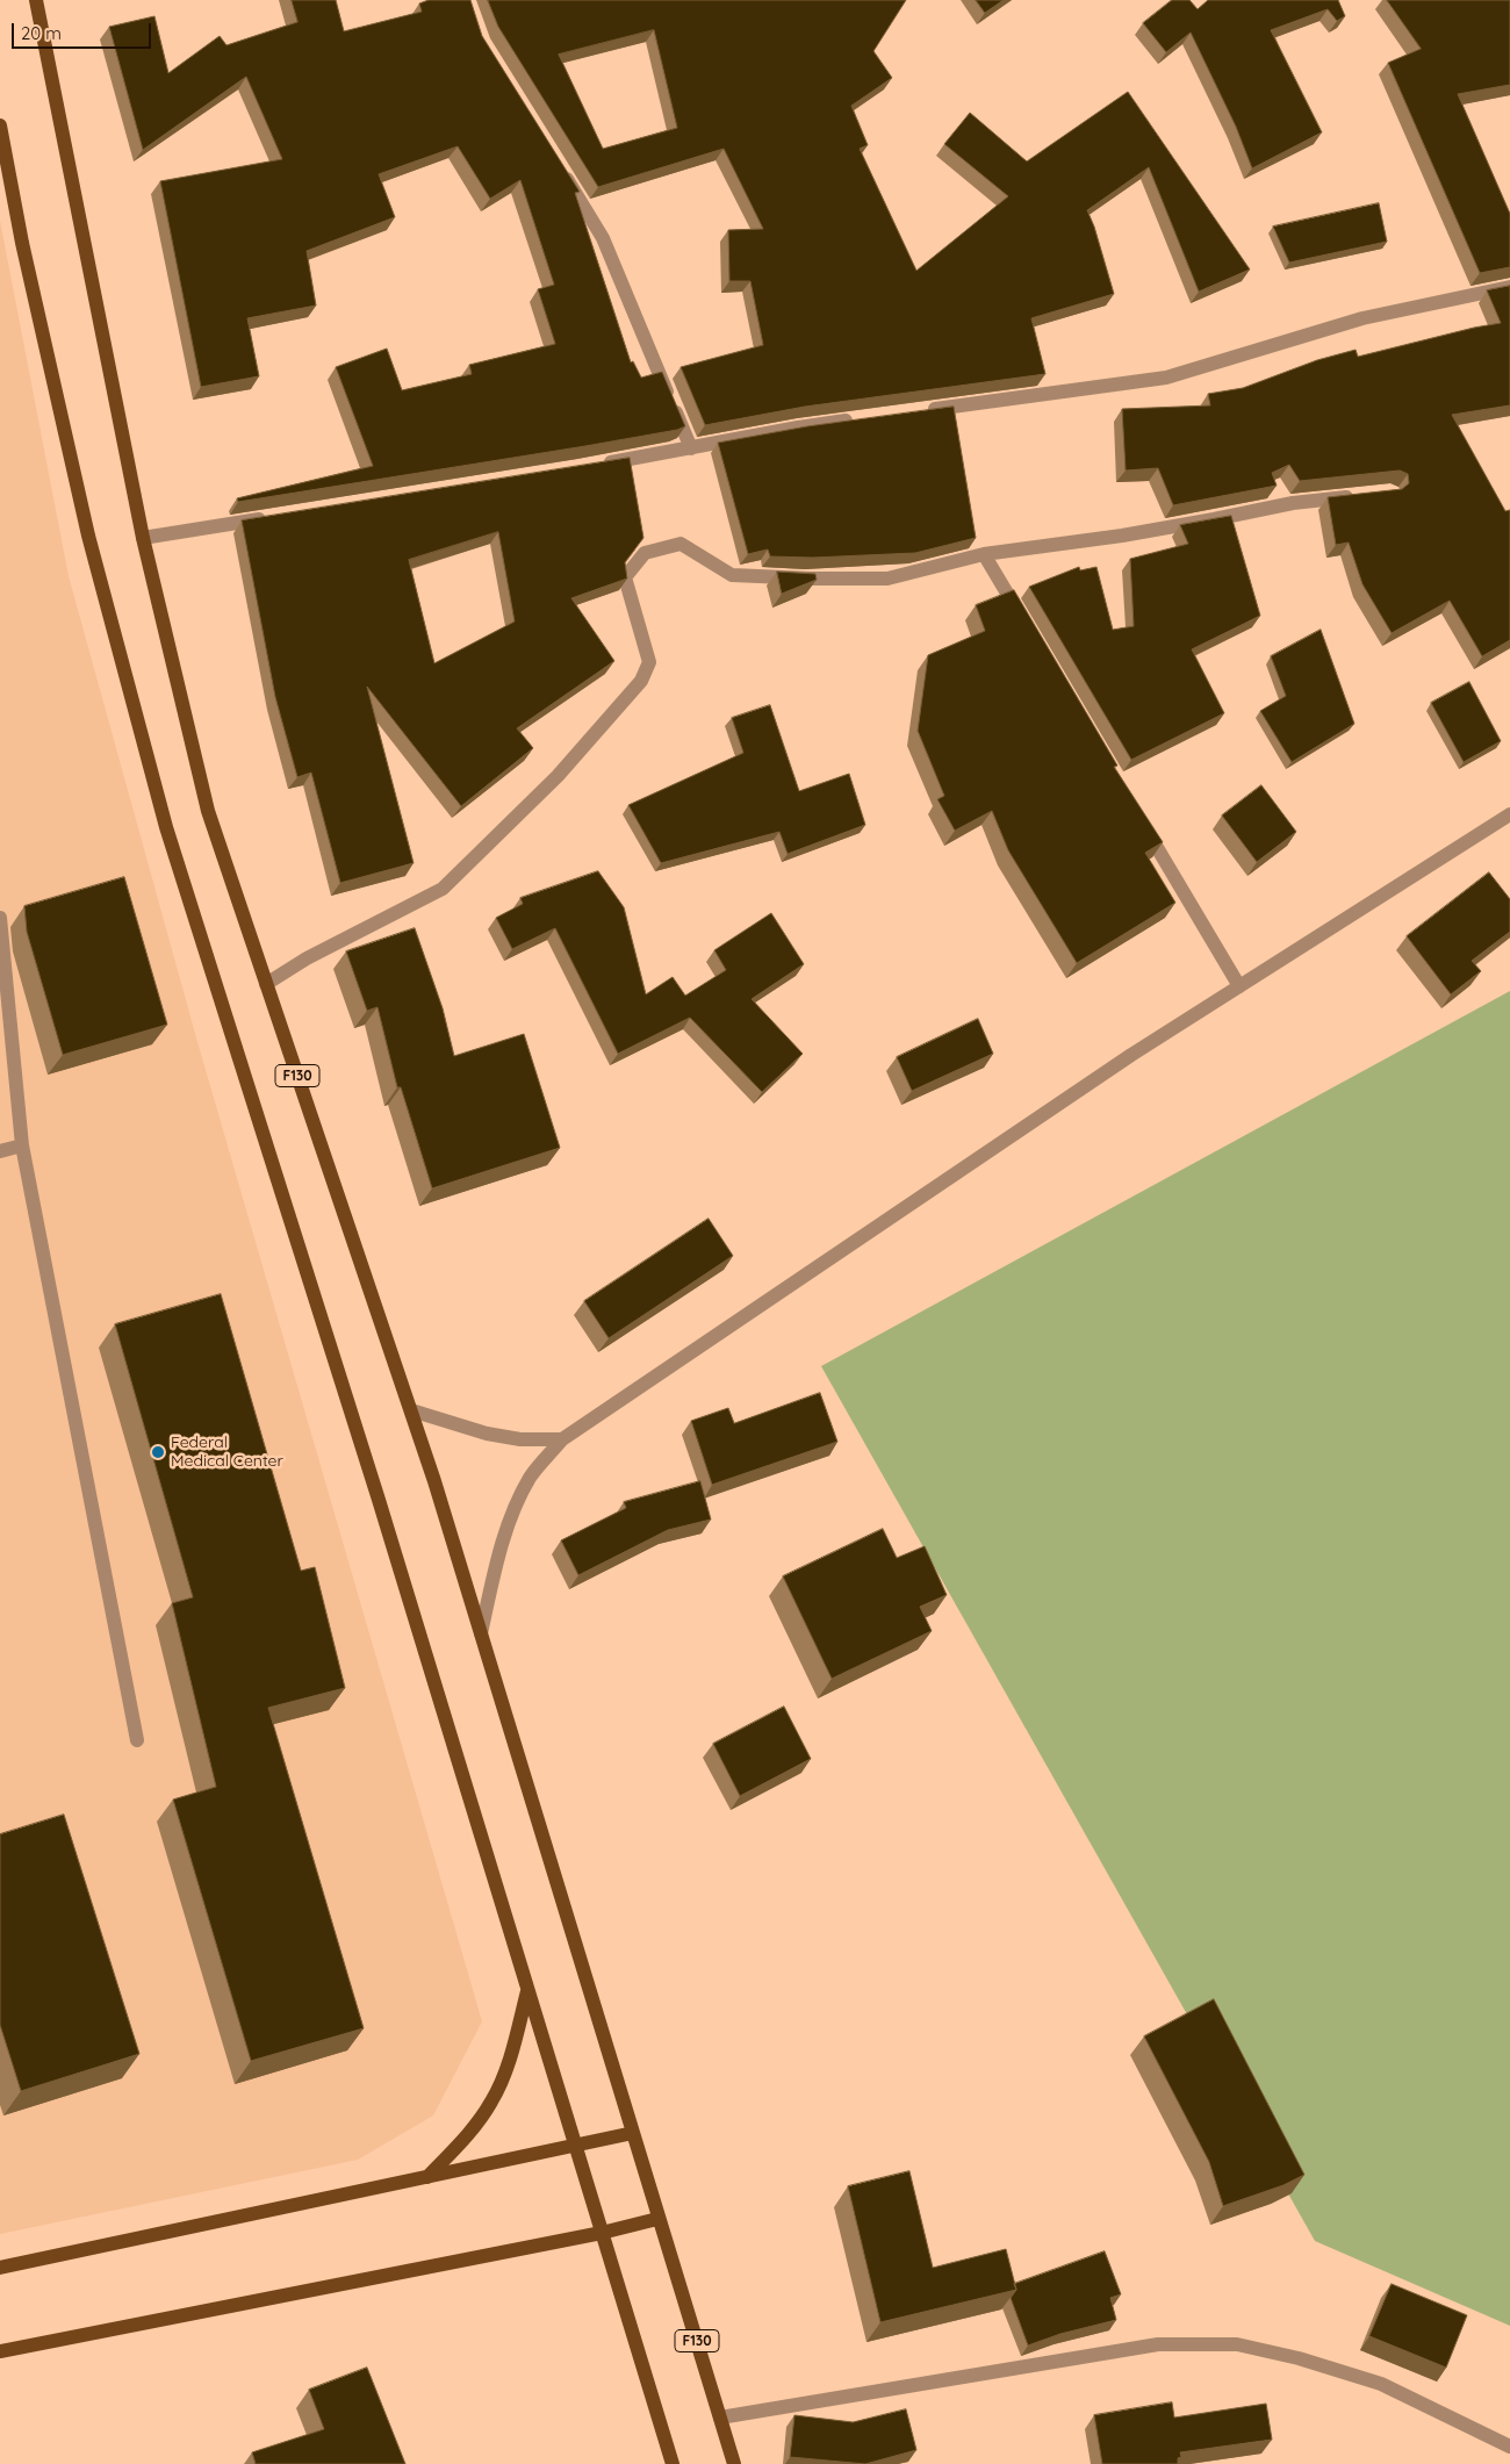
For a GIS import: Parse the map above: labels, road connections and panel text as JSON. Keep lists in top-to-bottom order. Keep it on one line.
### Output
{"streets":{"main road":["F130"]},"places":["Federal Medical Center"],"scale_bar":"20 m"}
